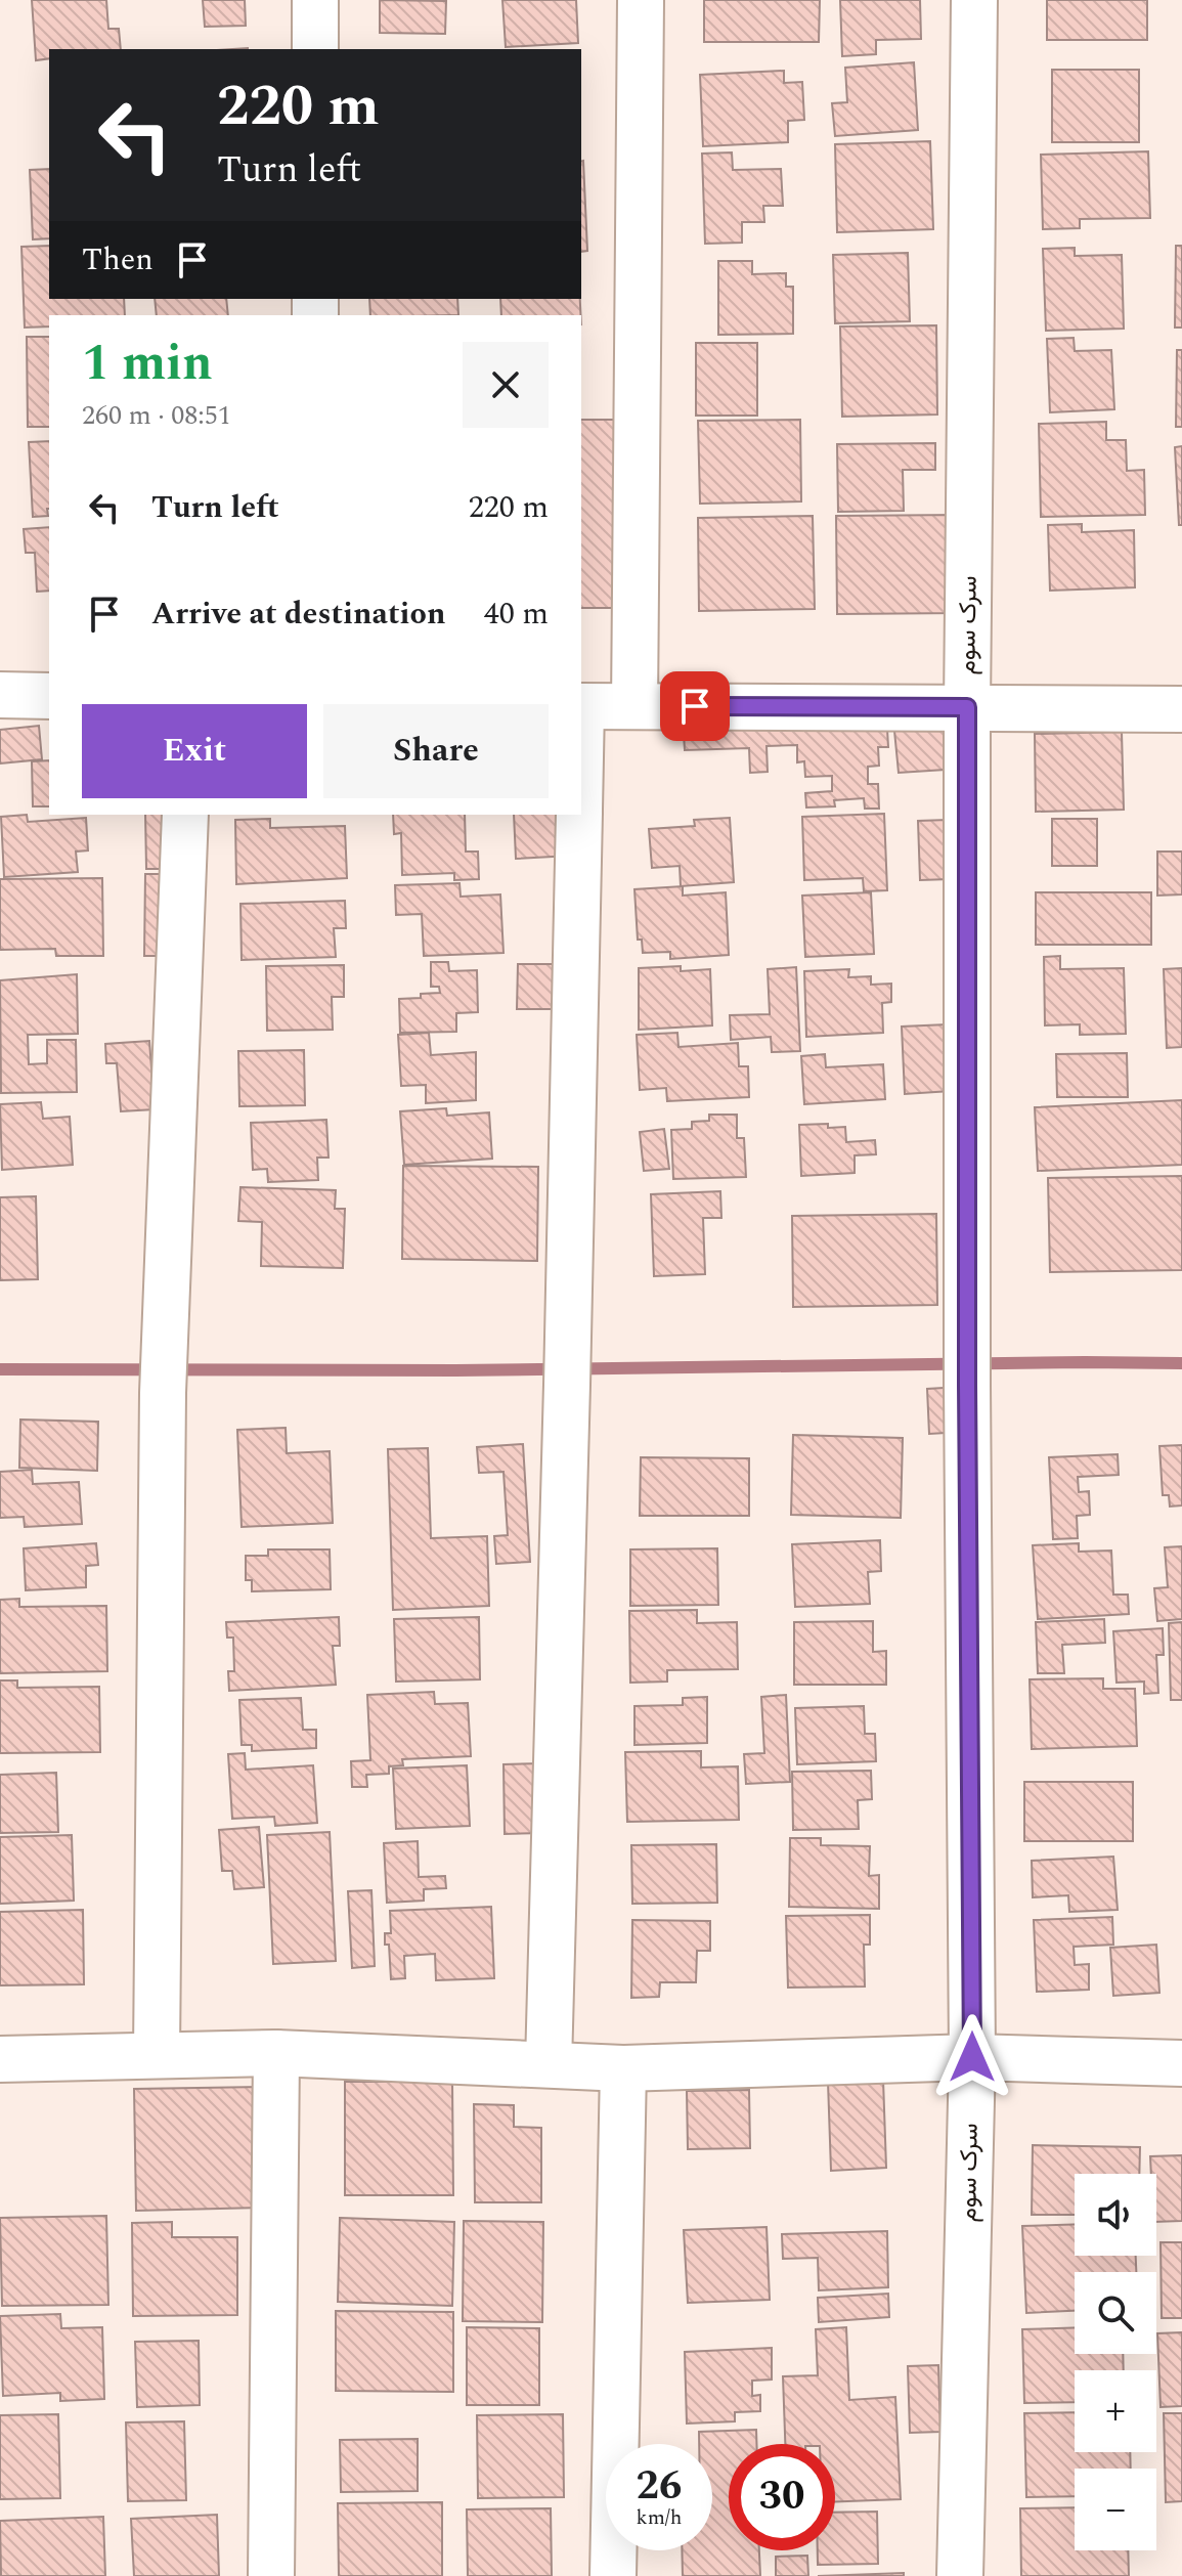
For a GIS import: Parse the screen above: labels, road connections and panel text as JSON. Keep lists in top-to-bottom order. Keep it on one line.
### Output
{"streets":{"street":["سرک سوم"]},"page":{"turn":["220 m","Turn left"],"then":"Then","heading":["1 min","260 m · 08:51"],"list":[{"name":"Turn left","value":"220 m"},{"name":"Arrive at destination","value":"40 m"}],"buttons":["Exit","Share"],"map_buttons":["+","−"],"speed":"26 km/h","limit":"30"}}
